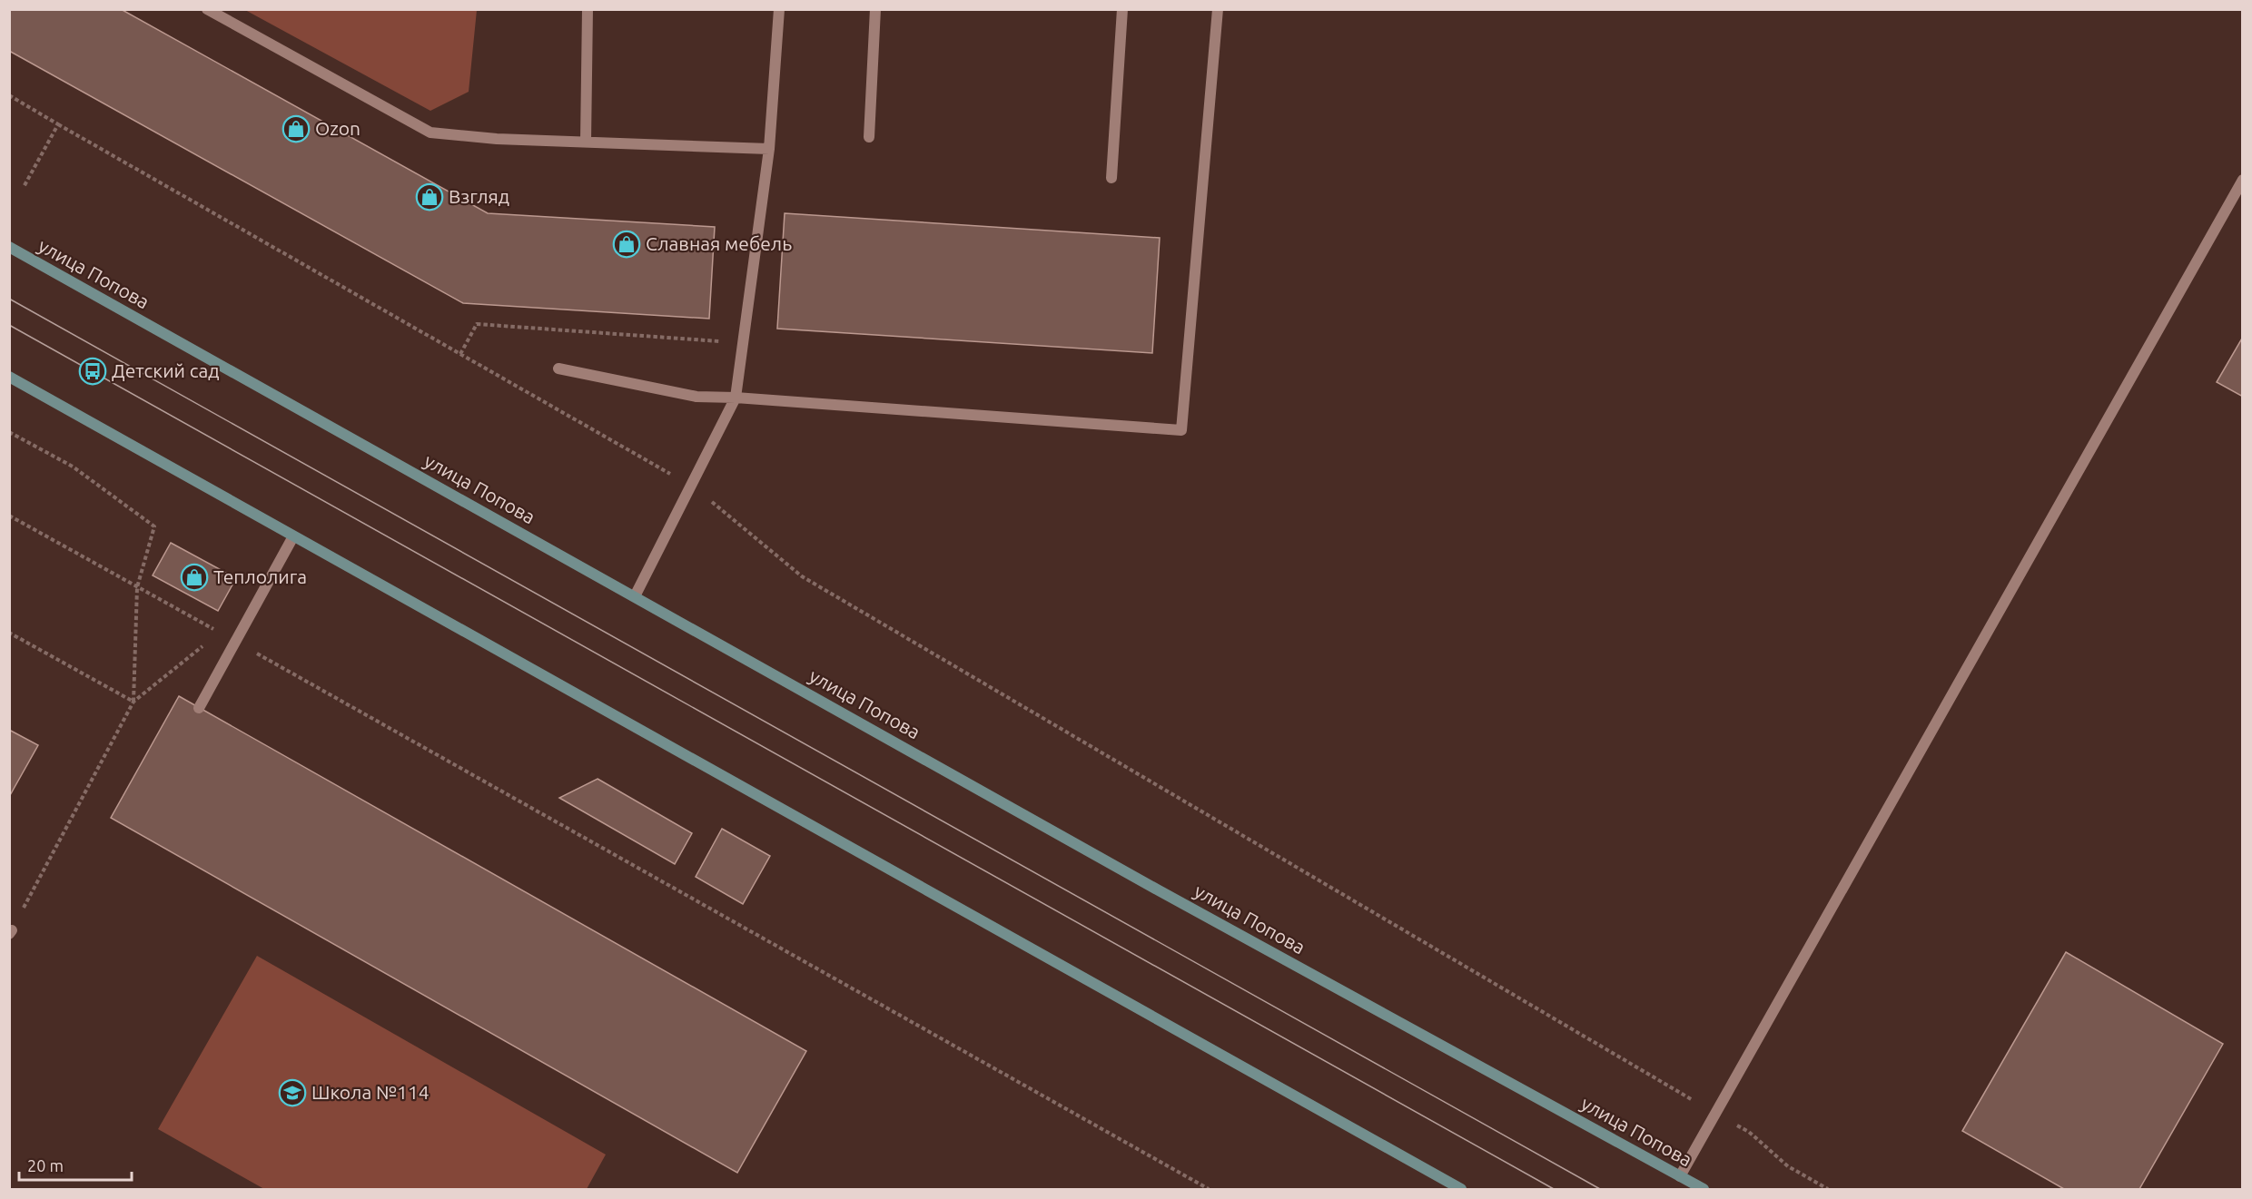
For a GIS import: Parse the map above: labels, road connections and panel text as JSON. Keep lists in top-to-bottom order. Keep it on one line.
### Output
{"streets":{"main road":["улица Попова"]},"places":{"shop":["Ozon","Взгляд","Славная мебель","Теплолига"],"bus stop":["Детский сад"],"school or university":["Школа №114"]},"scale_bar":"20 m"}
